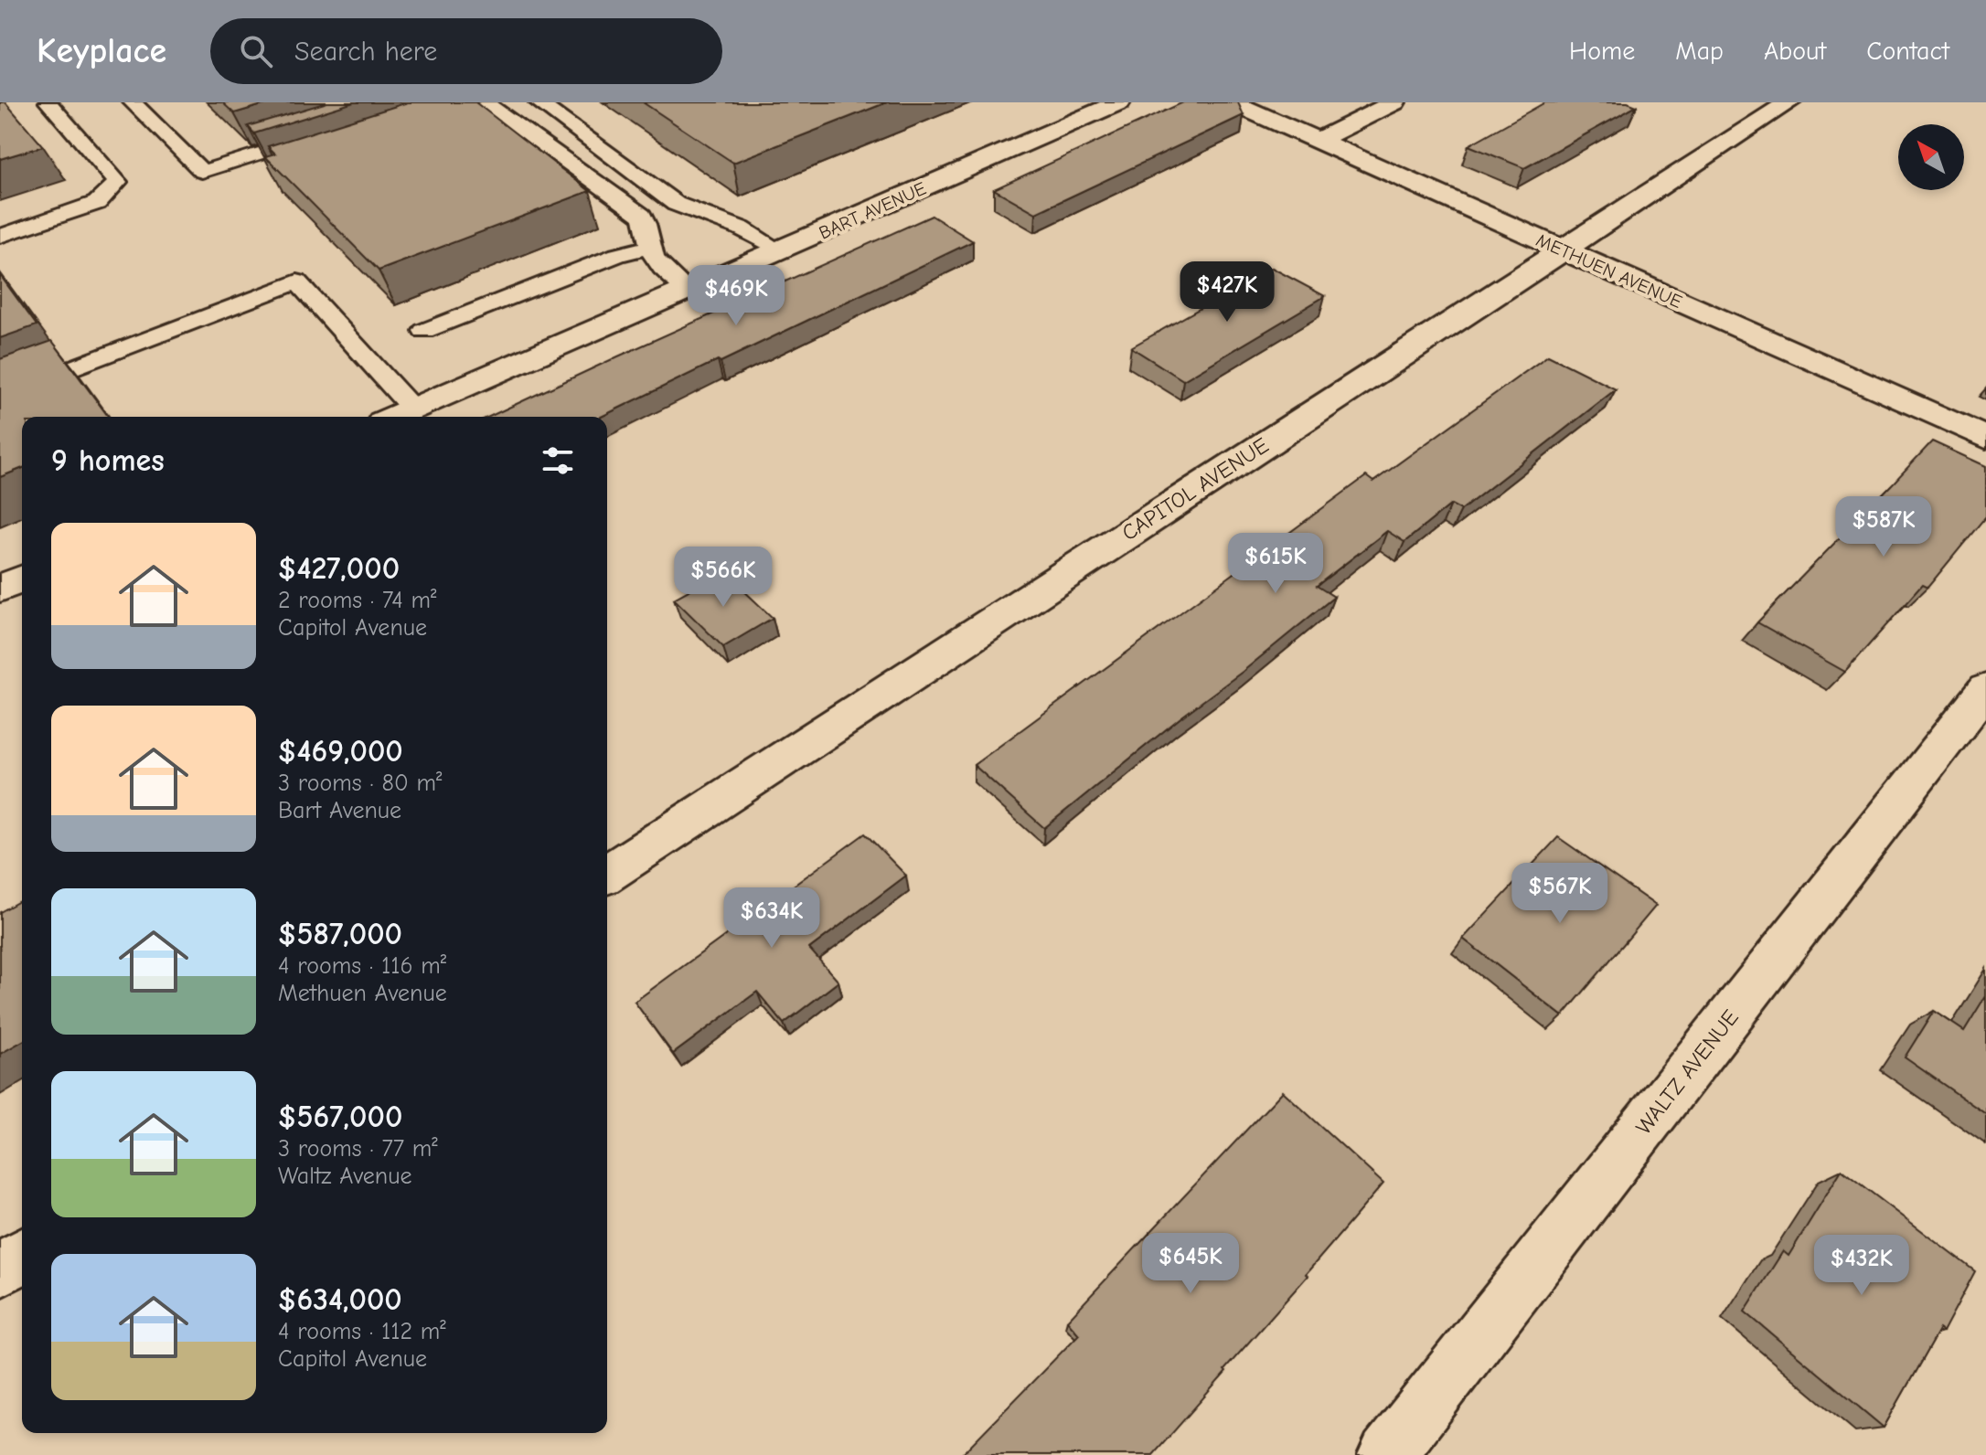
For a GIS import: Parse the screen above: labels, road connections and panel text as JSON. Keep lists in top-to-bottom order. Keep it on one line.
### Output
{"streets":{"street":["BART AVENUE","METHUEN AVENUE","CAPITOL AVENUE","WALTZ AVENUE"]},"crossings":[["METHUEN AVENUE","CAPITOL AVENUE"]],"north":"top left","page":{"header":"Keyplace","search":"Search here","nav":["Home","Map","About","Contact"],"price":["$427K","$469K","$587K","$615K","$566K","$567K","$634K","$645K","$432K"],"heading":"9 homes","list":[{"name":"$427,000","note":"2 rooms · 74 m² · Capitol Avenue"},{"name":"$469,000","note":"3 rooms · 80 m² · Bart Avenue"},{"name":"$587,000","note":"4 rooms · 116 m² · Methuen Avenue"},{"name":"$567,000","note":"3 rooms · 77 m² · Waltz Avenue"},{"name":"$634,000","note":"4 rooms · 112 m² · Capitol Avenue"}]}}
